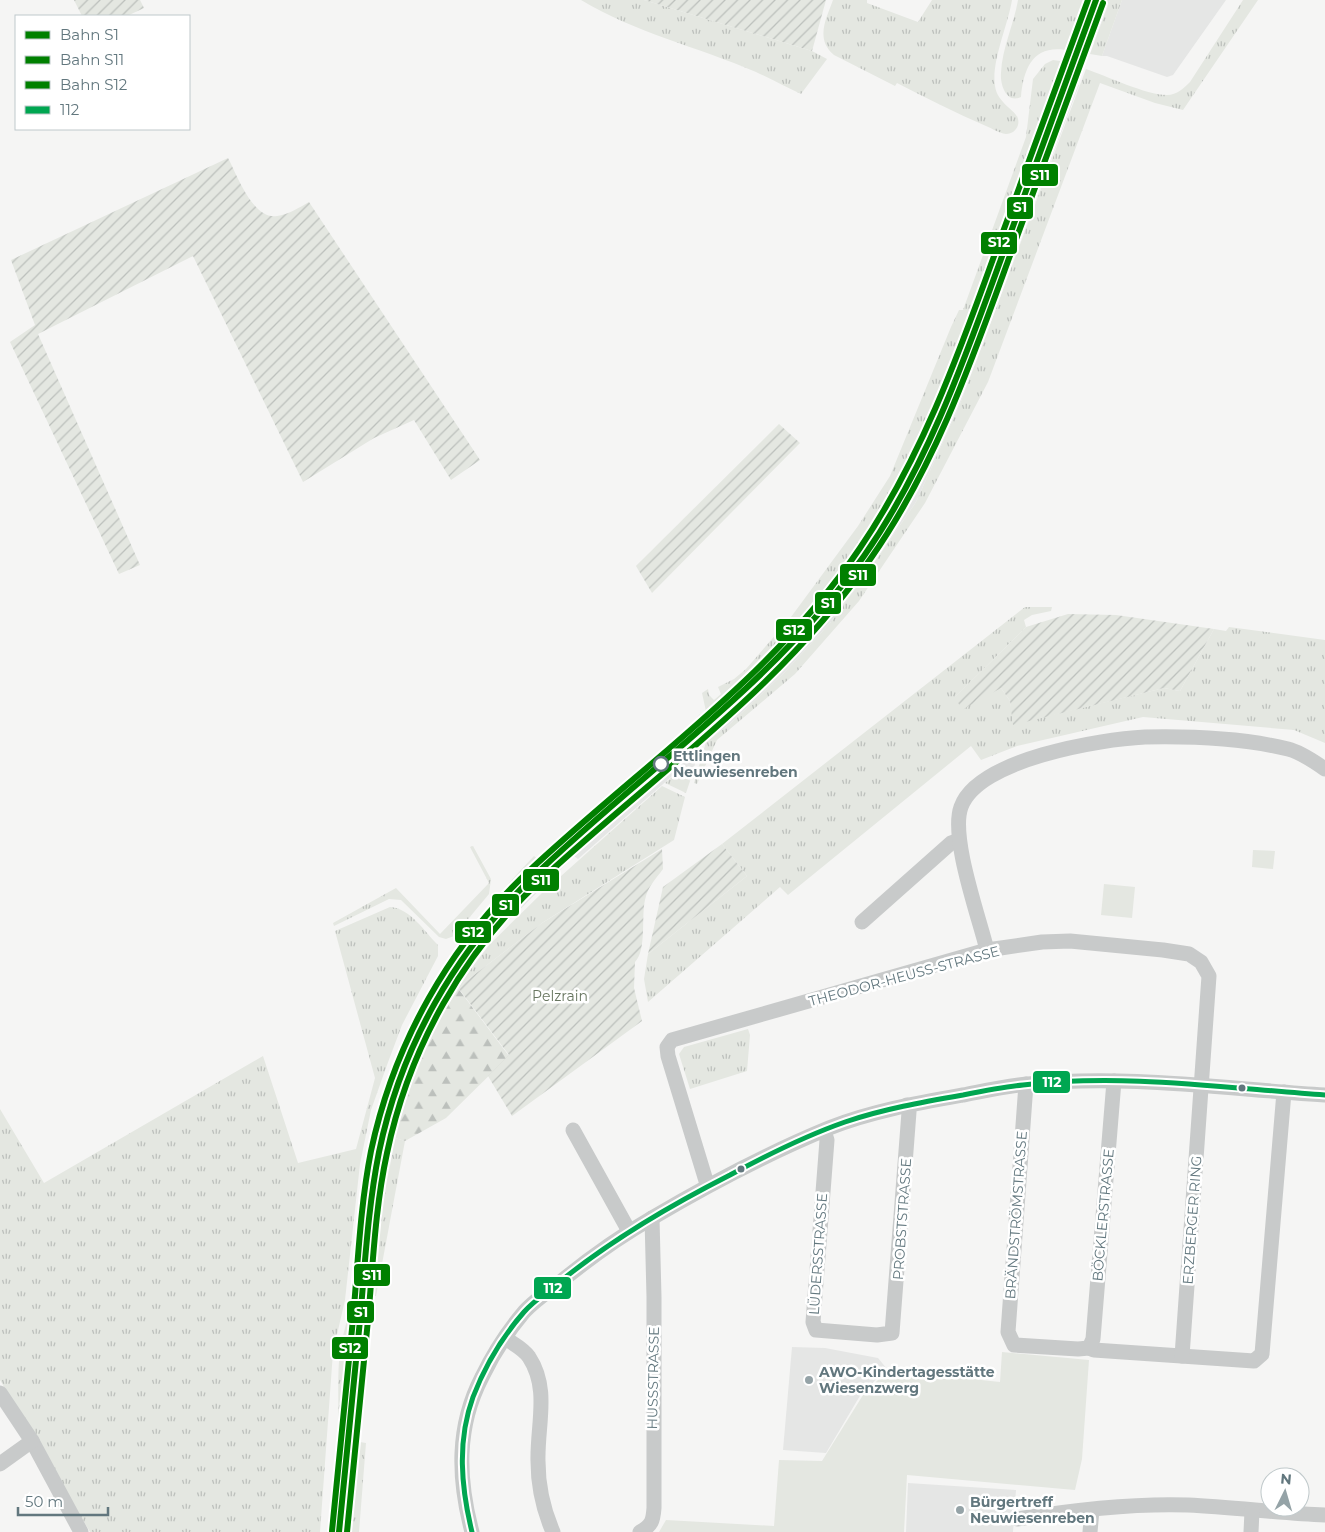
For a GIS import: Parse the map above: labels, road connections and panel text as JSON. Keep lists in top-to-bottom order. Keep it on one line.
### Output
{"streets":{"street":["THEODOR-HEUSS-STRASSE","BRÄNDSTRÖMSTRASSE","BÖCKLERSTRASSE","PROBSTSTRASSE","ERZBERGER RING","LÜDERSSTRASSE","HUSSSTRASSE"]},"crossings":[["THEODOR-HEUSS-STRASSE","ERZBERGER RING"],["BRÄNDSTRÖMSTRASSE","BÖCKLERSTRASSE"],["PROBSTSTRASSE","LÜDERSSTRASSE"]],"parks":["Pelzrain"],"places":["Ettlingen Neuwiesenreben","AWO-Kindertagesstätte Wiesenzwerg","Bürgertreff Neuwiesenreben"],"lines":["rail line S1","rail line S12","rail line S11","transit line 112"],"legend":["Bahn S1","Bahn S11","Bahn S12","112"],"scale_bar":"50 m","north":"top"}
